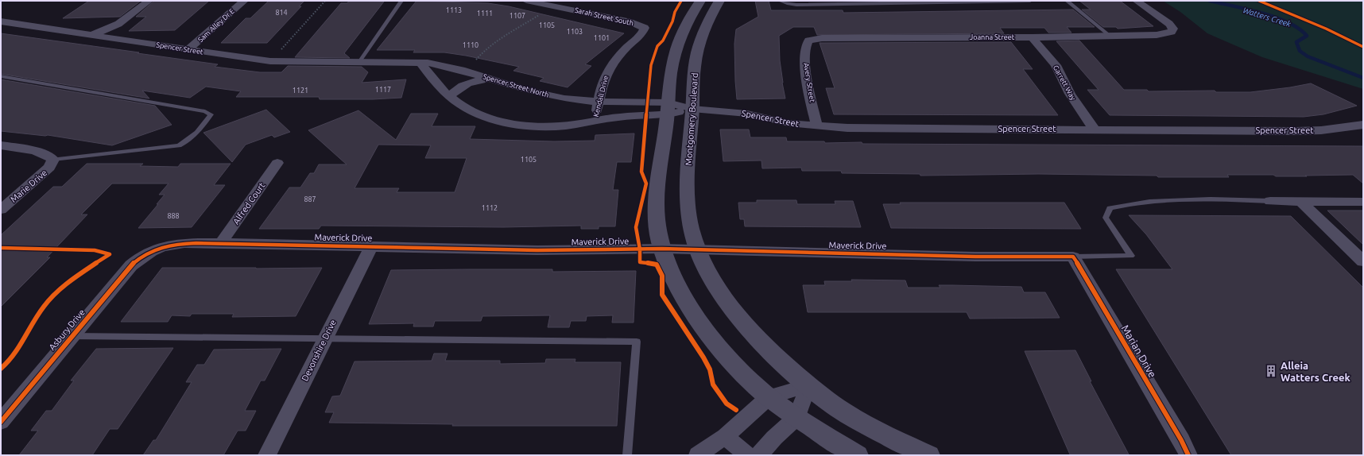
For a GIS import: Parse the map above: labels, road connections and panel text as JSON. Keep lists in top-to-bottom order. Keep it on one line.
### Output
{"streets":{"street":["Sarah Street South","Sam Alley Dr E","Joanna Street","Spencer Street","Avery Street","Garrett Way","Spencer Street North","Kendall Drive","Montgomery Boulevard","Marie Drive","Alfred Court","Maverick Drive","Asbury Drive","Devonshire Drive","Marian Drive"]},"crossings":[["Sarah Street South","Kendall Drive"],["Sam Alley Dr E","Spencer Street"],["Joanna Street","Avery Street"],["Joanna Street","Garrett Way"],["Spencer Street","Avery Street"],["Spencer Street","Garrett Way"],["Spencer Street","Spencer Street North"],["Spencer Street","Montgomery Boulevard"],["Spencer Street North","Kendall Drive"],["Montgomery Boulevard","Maverick Drive"],["Alfred Court","Maverick Drive"],["Maverick Drive","Asbury Drive"],["Maverick Drive","Devonshire Drive"],["Maverick Drive","Marian Drive"]],"water":["Watters Creek"],"places":{"building":["Alleia Watters Creek"]},"house_numbers":["1113","814","1111","1107","1105","1103","1101","1110","1117","1121","1105","887","1112","888"]}
